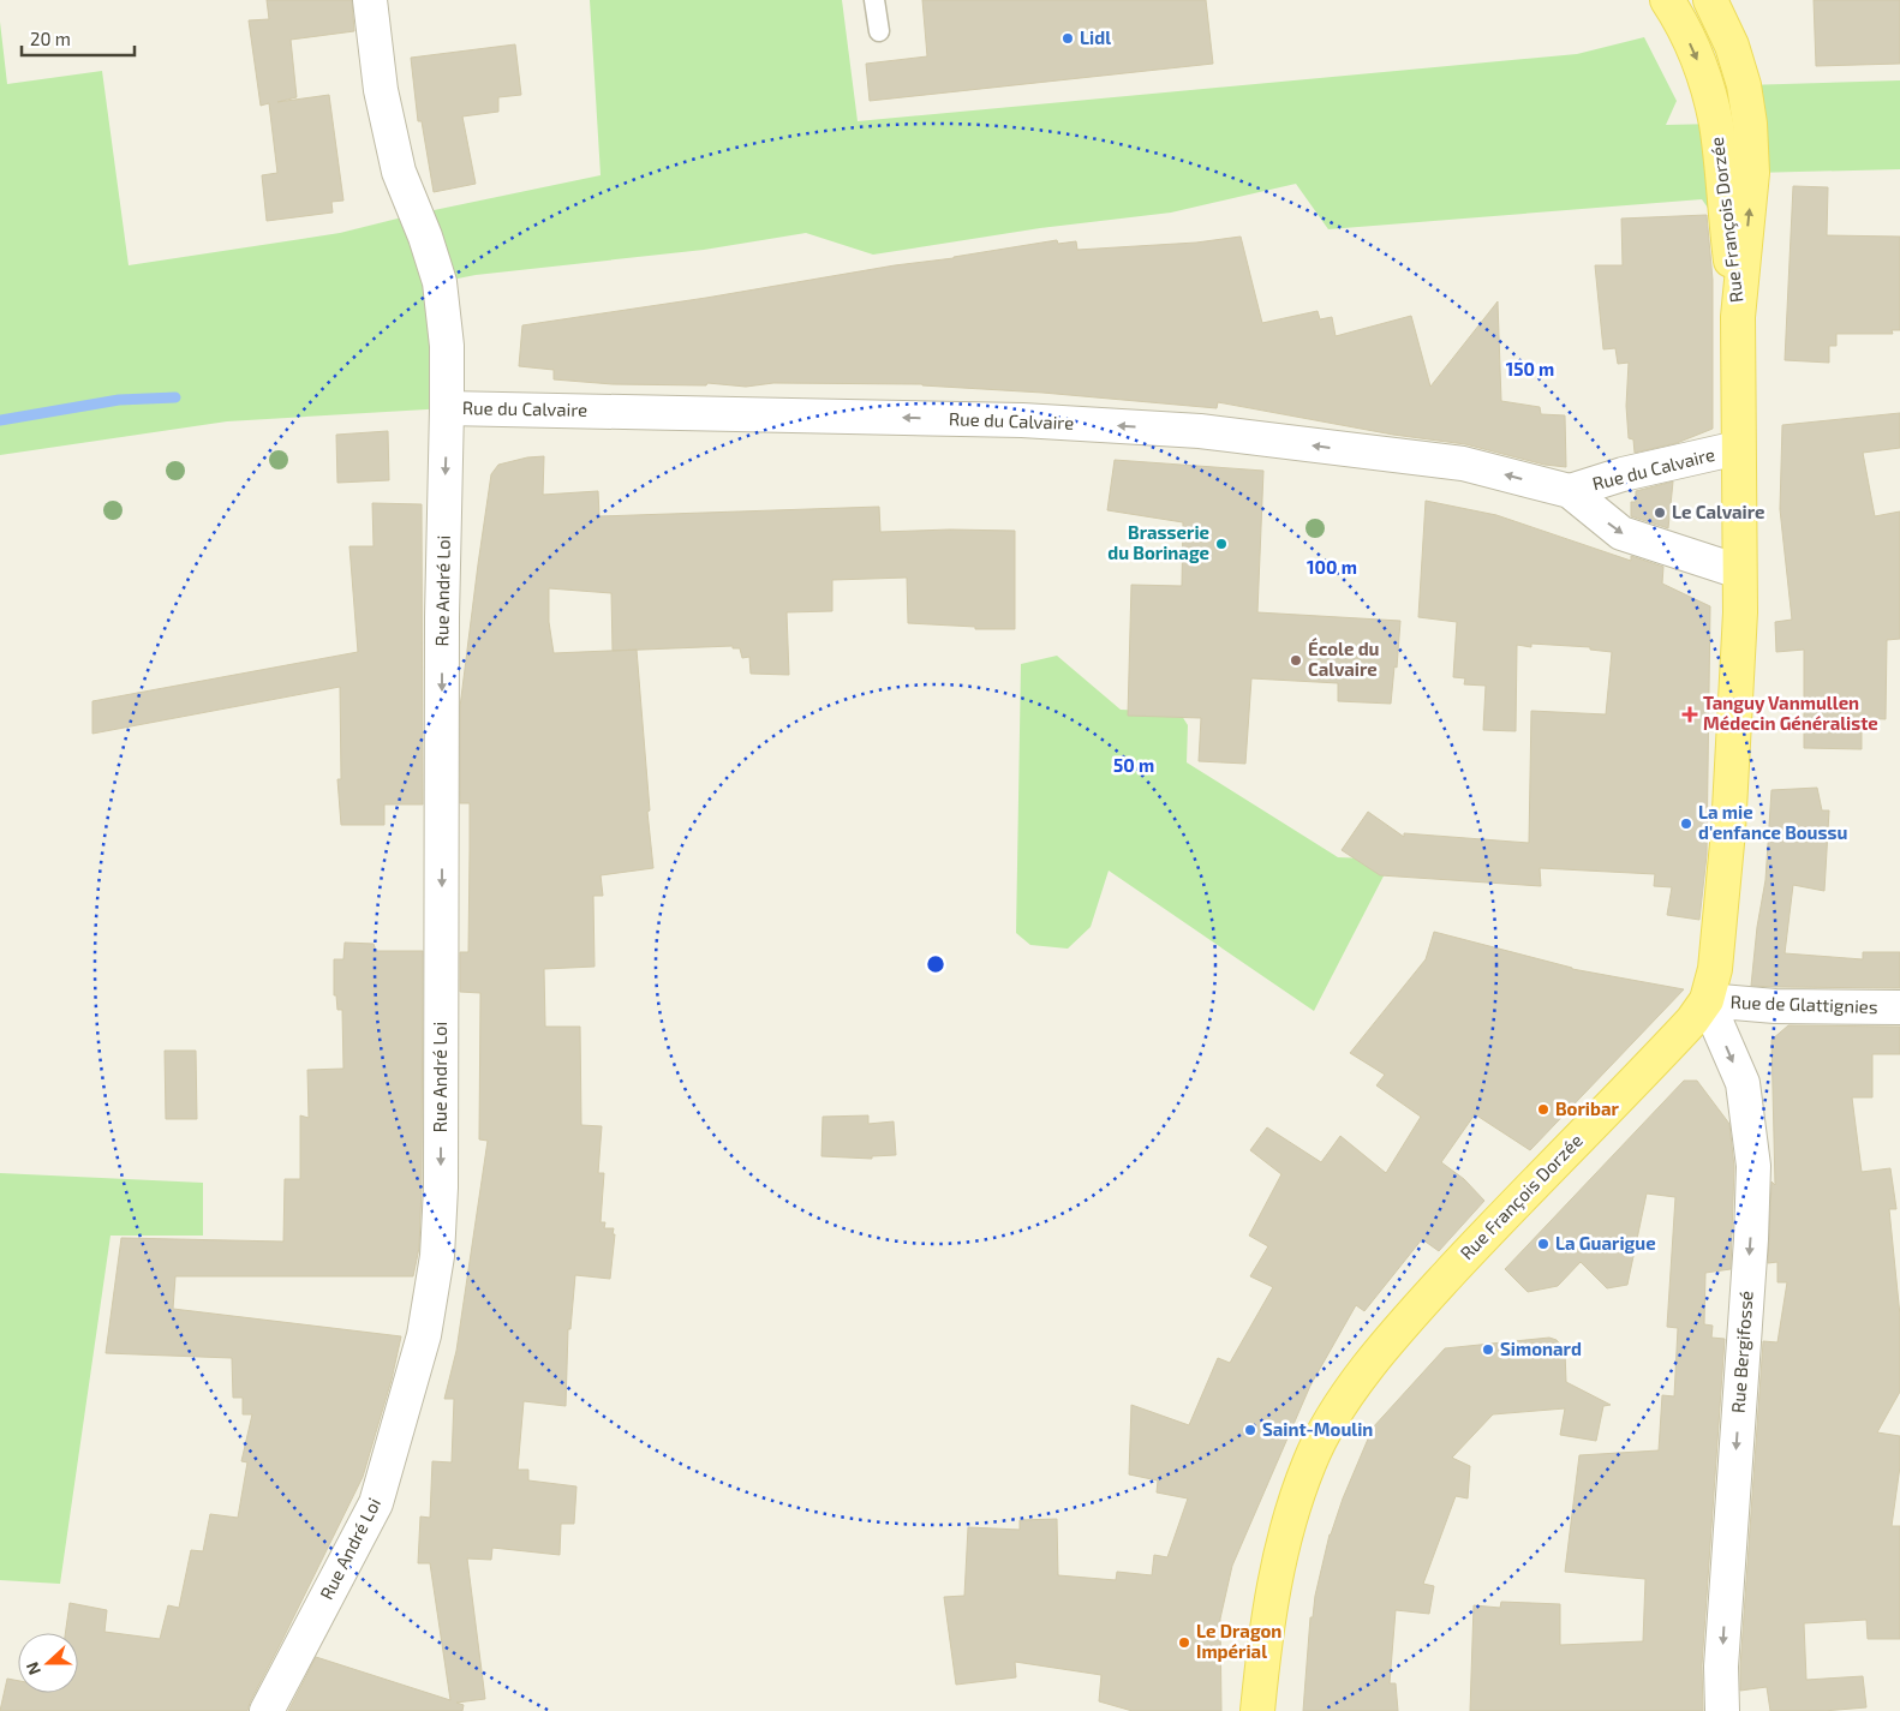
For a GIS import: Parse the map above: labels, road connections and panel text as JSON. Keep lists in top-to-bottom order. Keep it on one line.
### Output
{"streets":{"main road":["Rue François Dorzée"],"street":["Rue du Calvaire","Rue André Loi","Rue de Glattignies","Rue Bergifossé"]},"crossings":[["Rue François Dorzée","Rue du Calvaire"],["Rue François Dorzée","Rue de Glattignies"],["Rue François Dorzée","Rue Bergifossé"],["Rue du Calvaire","Rue André Loi"],["Rue de Glattignies","Rue Bergifossé"]],"one_way":["Rue André Loi","Rue Bergifossé"],"places":{"other":["Lidl","Le Calvaire","Brasserie du Borinage","École du Calvaire","La mie d'enfance Boussu","Boribar","La Guarigue","Simonard","Saint-Moulin","Le Dragon Impérial"],"health":["Tanguy Vanmullen Médecin Généraliste"]},"scale_bar":"20 m","north":"left","rings":["150 m","100 m","50 m"]}
